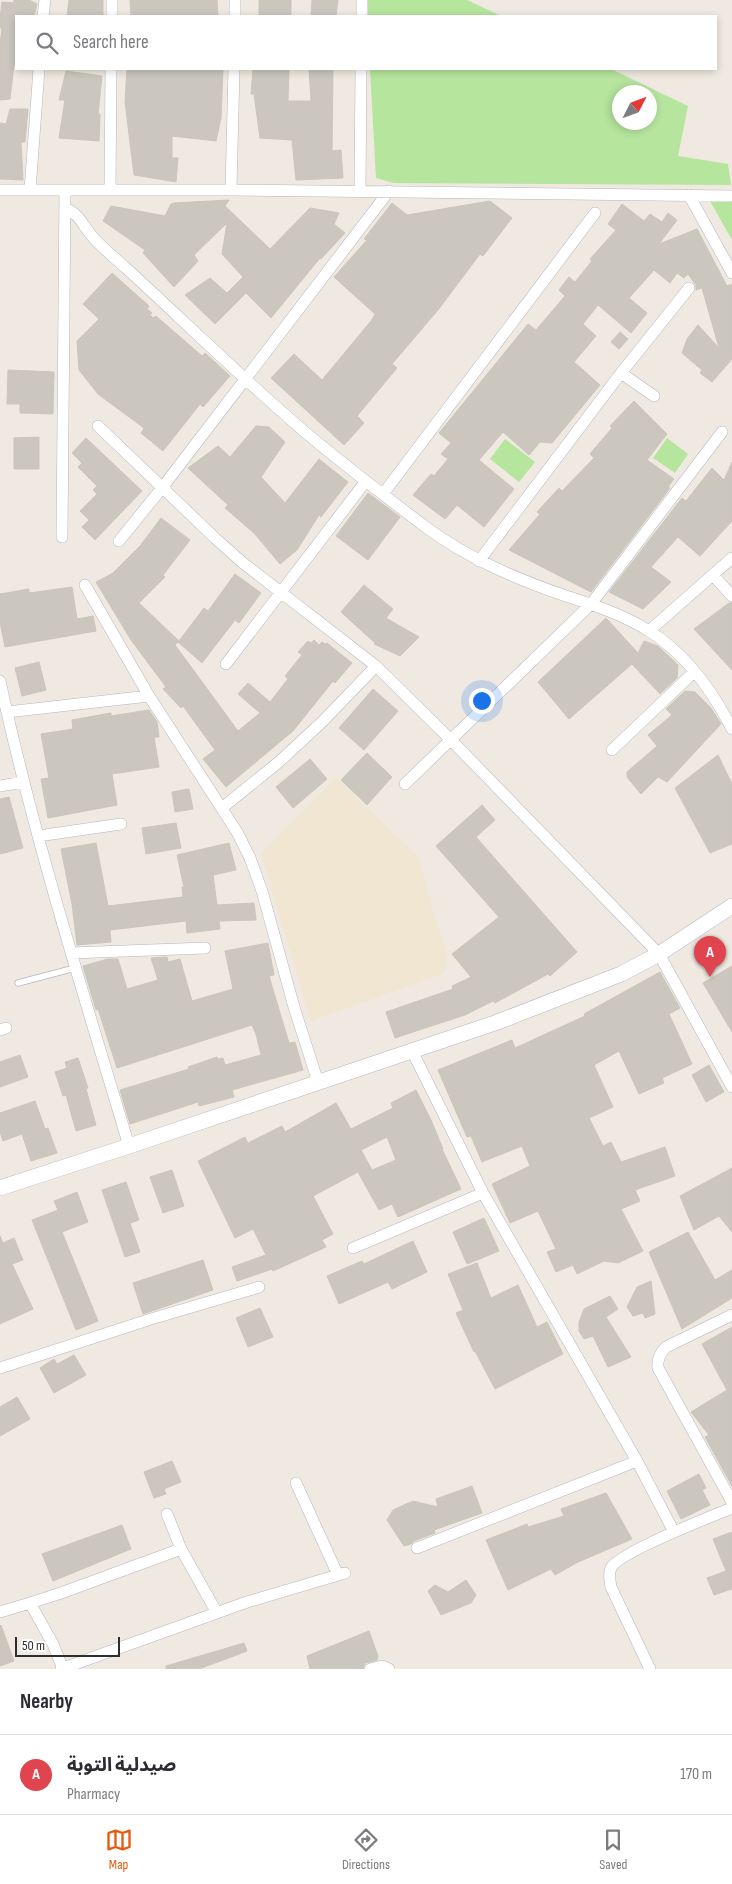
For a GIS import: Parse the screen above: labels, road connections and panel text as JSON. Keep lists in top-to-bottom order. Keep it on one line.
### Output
{"scale_bar":"50 m","north":"top right","page":{"search":"Search here","pins":"A","scale":"50 m","heading":"Nearby","list":[{"mark":"A","name":"صيدلية التوبة","note":"Pharmacy","value":"170 m"}],"nav":["Map","Directions","Saved"]}}
